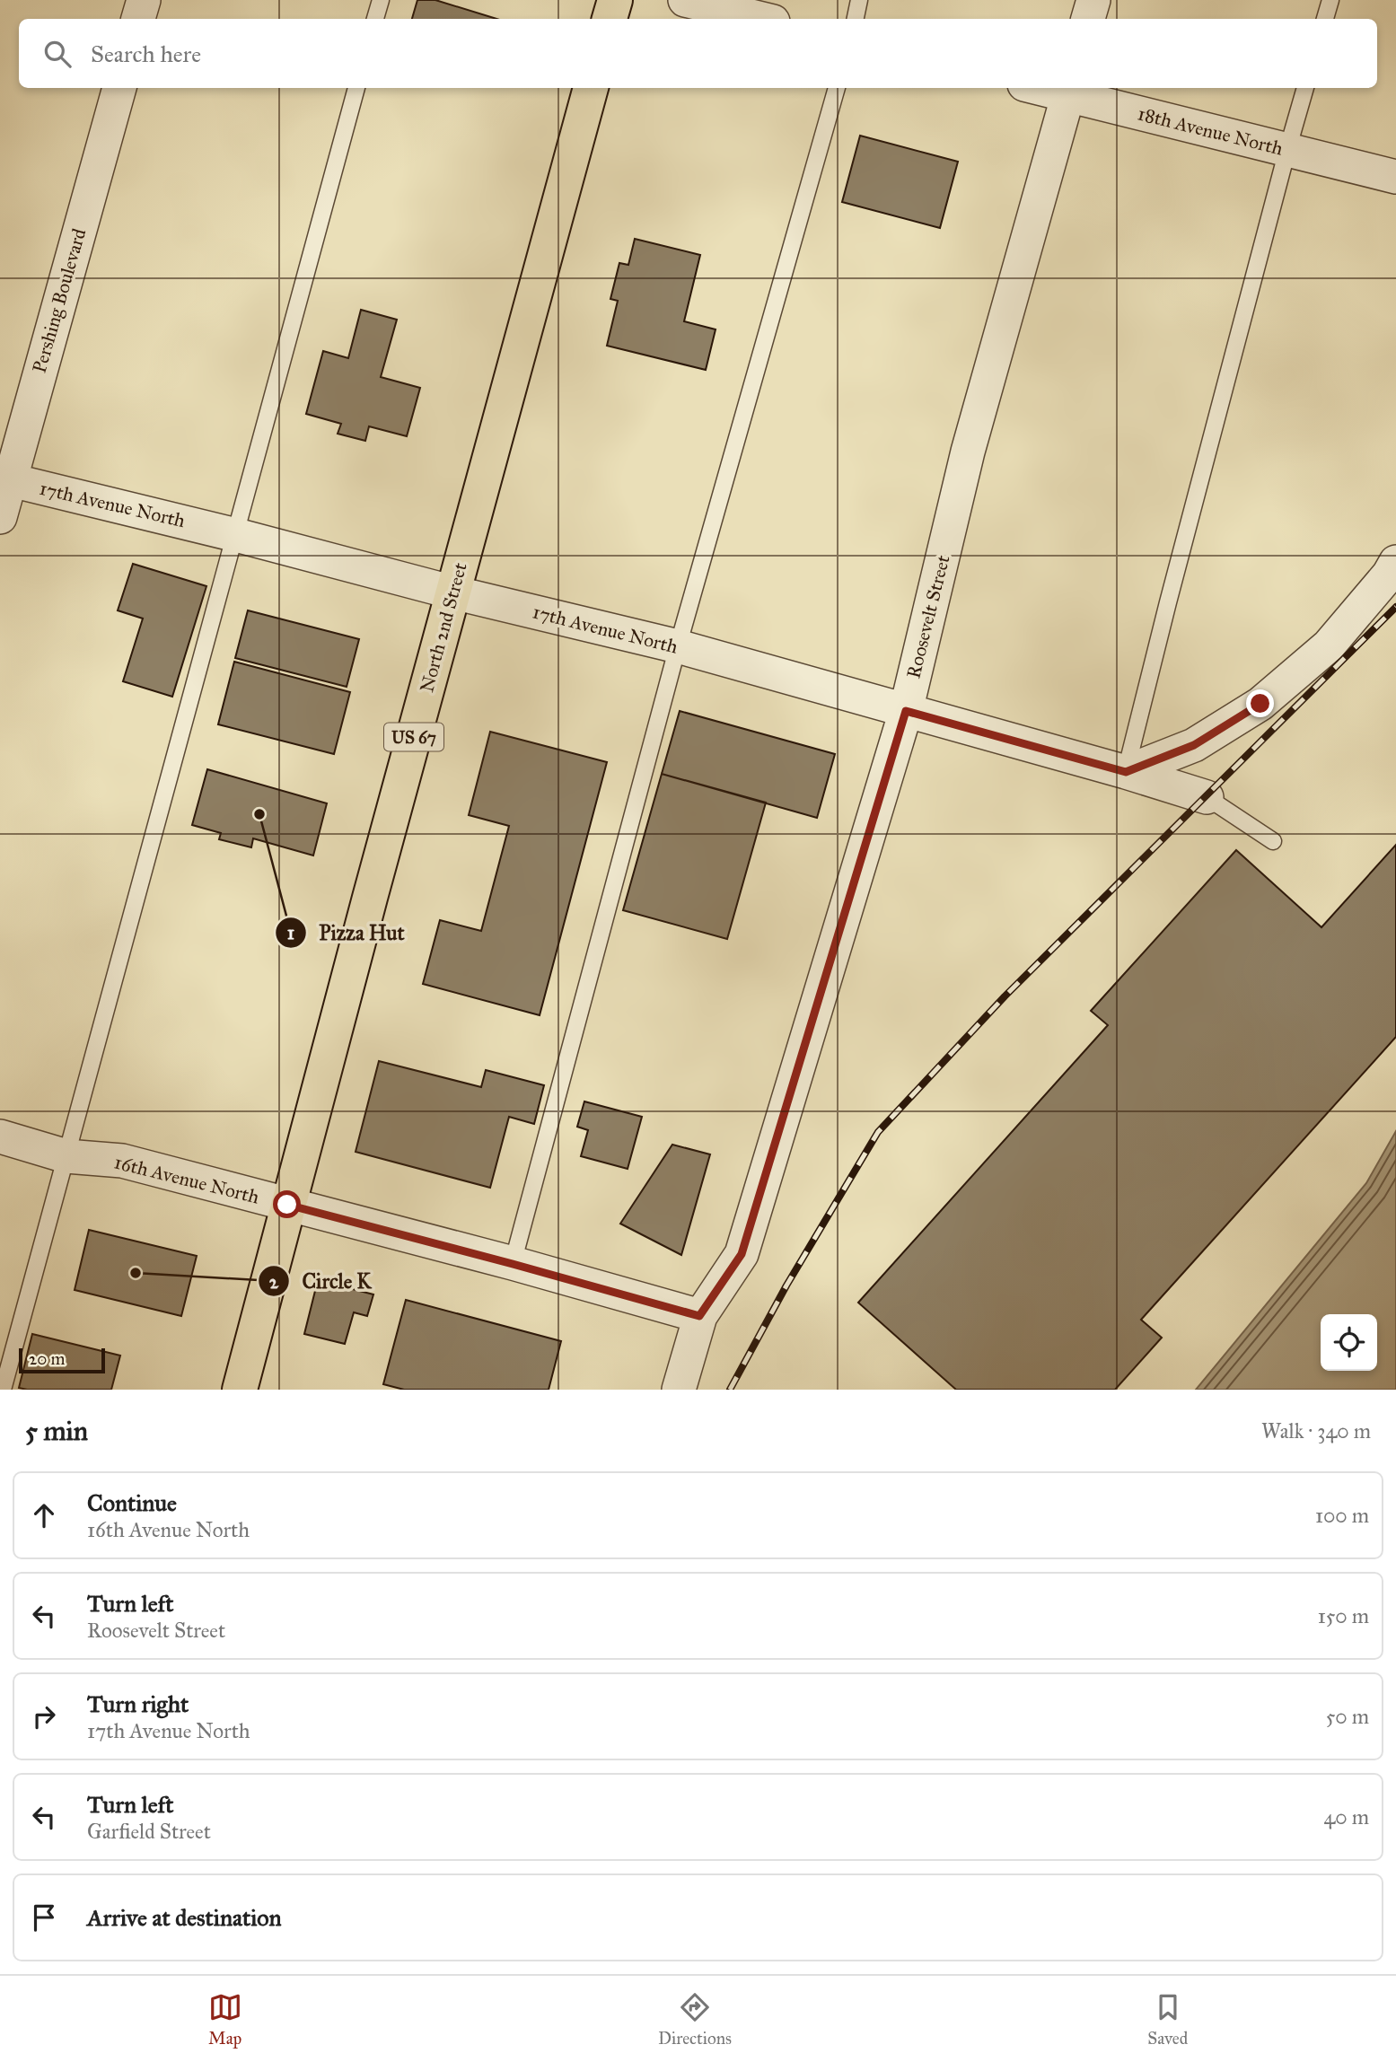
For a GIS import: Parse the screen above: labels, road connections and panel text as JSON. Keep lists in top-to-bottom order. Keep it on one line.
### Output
{"streets":{"main road":["North 2nd Street","US 67"],"street":["18th Avenue North","Pershing Boulevard","17th Avenue North","Roosevelt Street","16th Avenue North"]},"crossings":[["18th Avenue North","Roosevelt Street"],["Pershing Boulevard","17th Avenue North"],["17th Avenue North","Roosevelt Street"],["17th Avenue North","North 2nd Street"],["Roosevelt Street","16th Avenue North"],["North 2nd Street","16th Avenue North"]],"places":["Pizza Hut","Circle K"],"scale_bar":"20 m","page":{"search":"Search here","scale":"20 m","heading":["5 min","Walk · 340 m"],"list":[["Continue","16th Avenue North","100 m"],["Turn left","Roosevelt Street","150 m"],["Turn right","17th Avenue North","50 m"],["Turn left","Garfield Street","40 m"],"Arrive at destination"],"nav":["Map","Directions","Saved"]}}
